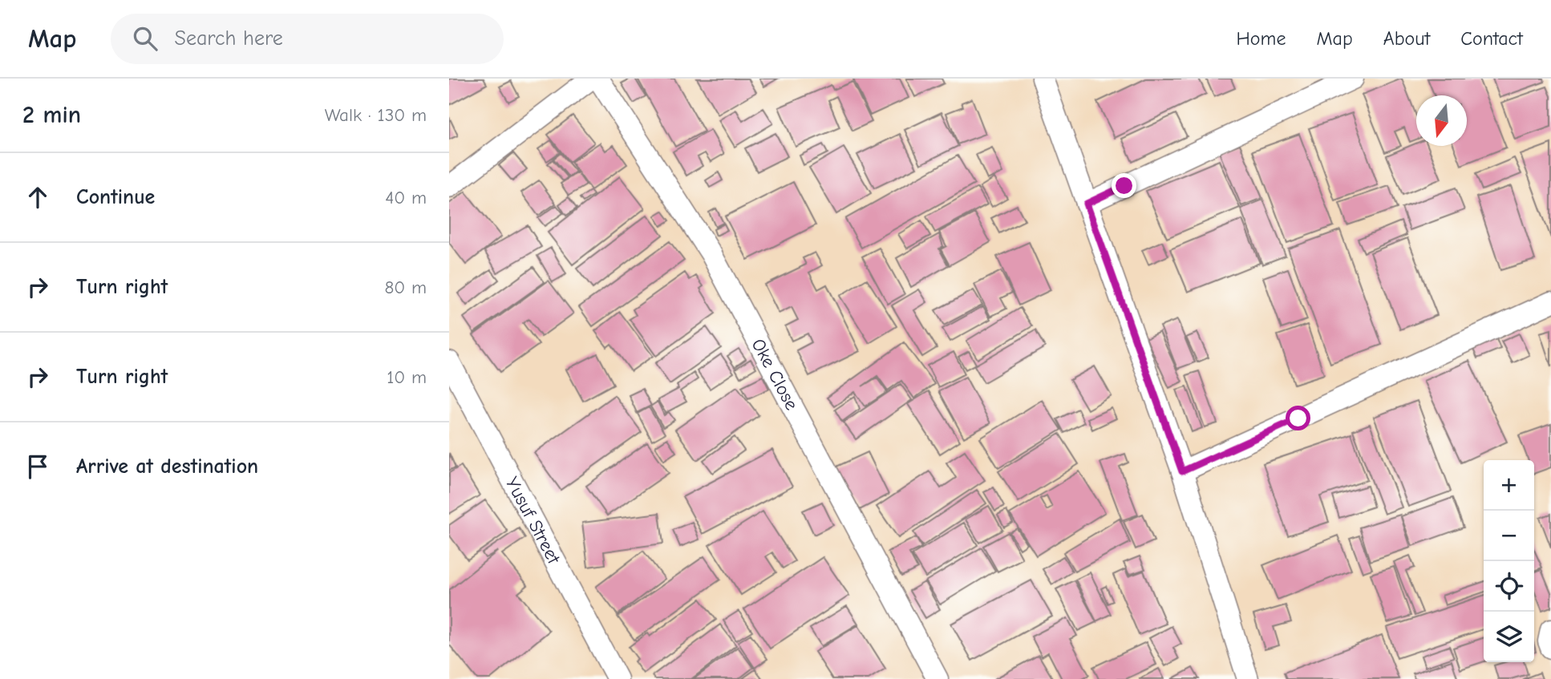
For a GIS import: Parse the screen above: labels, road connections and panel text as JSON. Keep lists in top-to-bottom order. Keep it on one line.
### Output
{"streets":{"street":["Oke Close","Yusuf Street"]},"north":"bottom","page":{"header":"Map","search":"Search here","nav":["Home","Map","About","Contact"],"heading":["2 min","Walk · 130 m"],"list":[["Continue","40 m"],["Turn right","80 m"],["Turn right","10 m"],"Arrive at destination"],"map_buttons":["+","−"]}}
